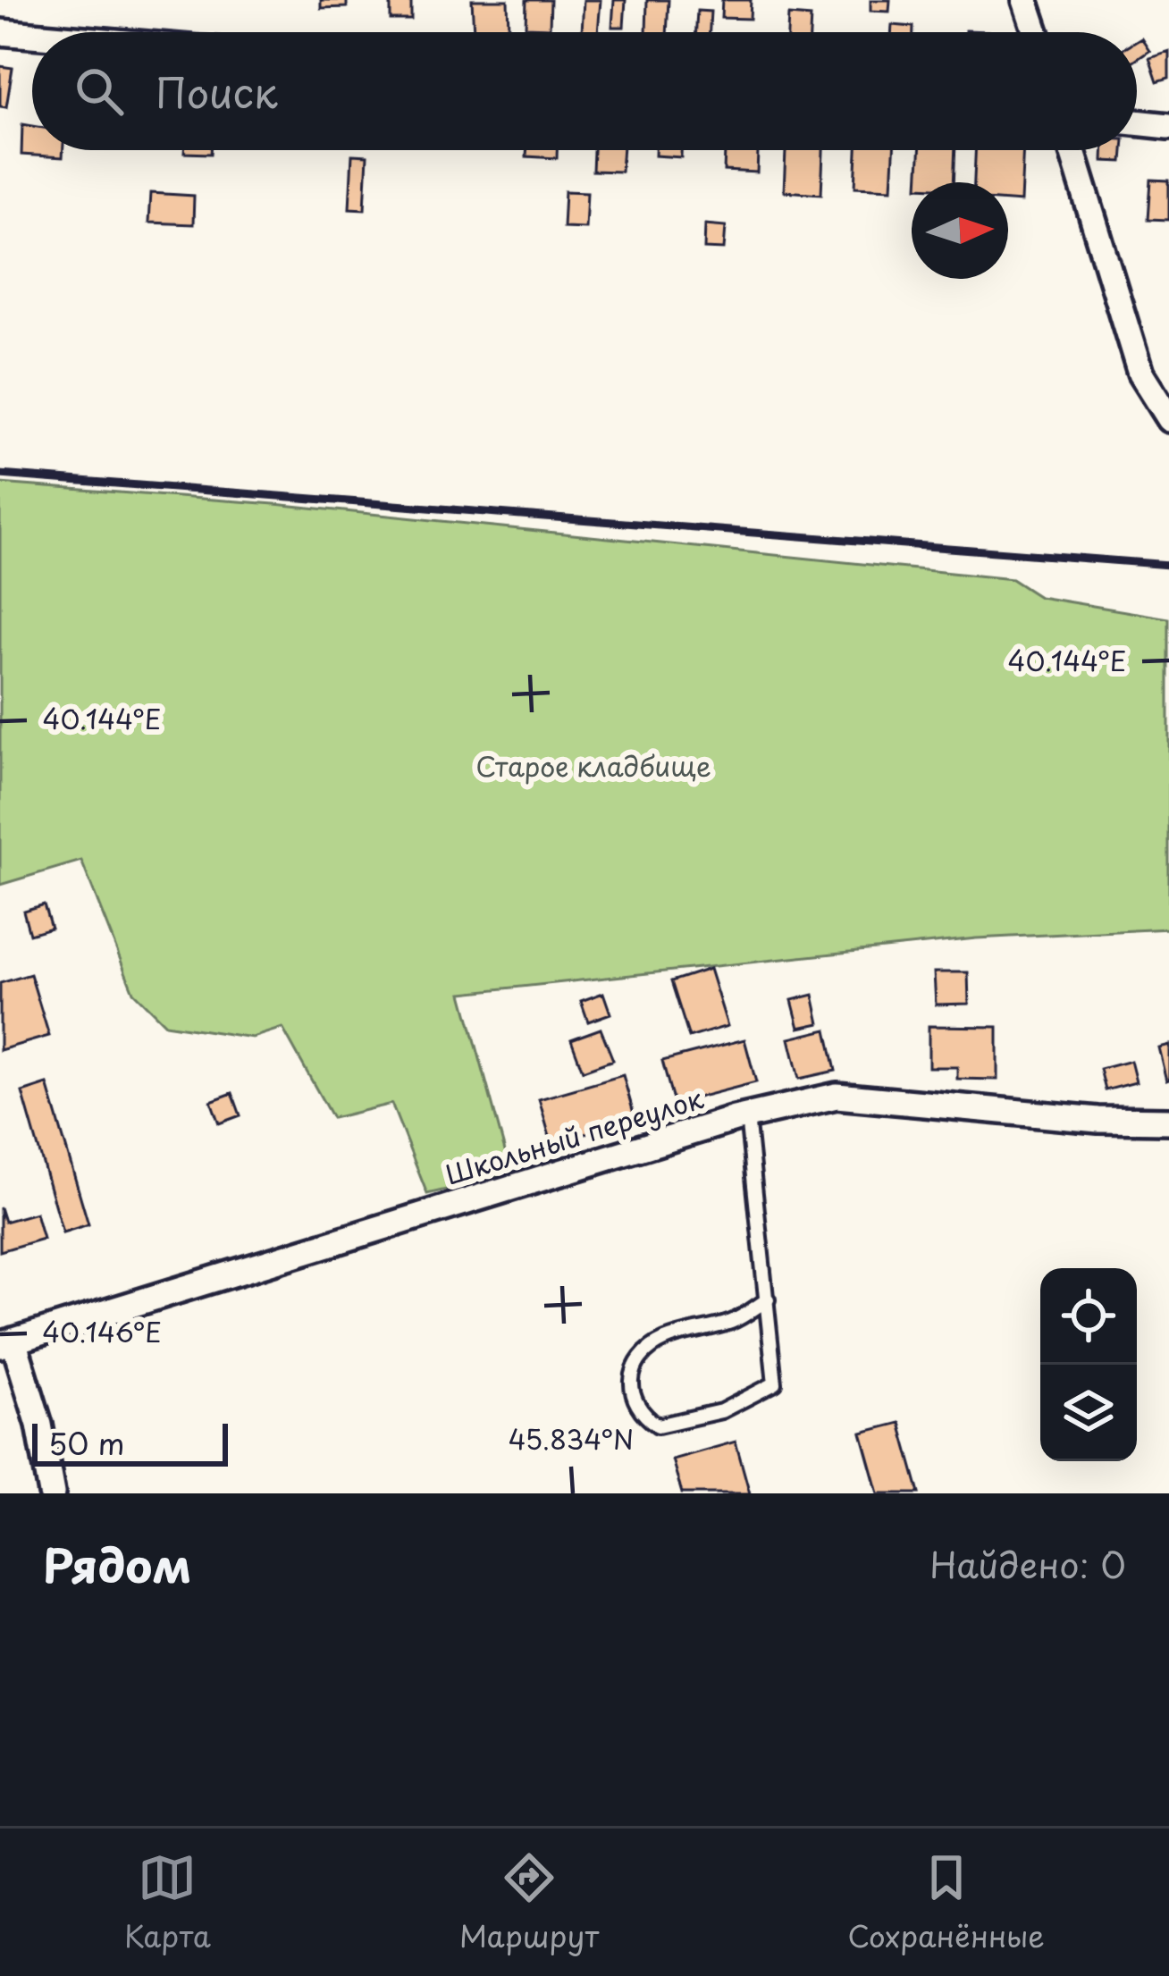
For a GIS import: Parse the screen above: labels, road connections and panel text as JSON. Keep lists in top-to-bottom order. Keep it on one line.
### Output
{"streets":{"street":["Школьный переулок"]},"parks":["Старое кладбище"],"scale_bar":"50 m","north":"right","page":{"search":"Поиск","scale":"50 m","heading":["Рядом","Найдено: 0"],"nav":["Карта","Маршрут","Сохранённые"]},"coordinates":["40.144°E","40.146°E","45.834°N"]}
